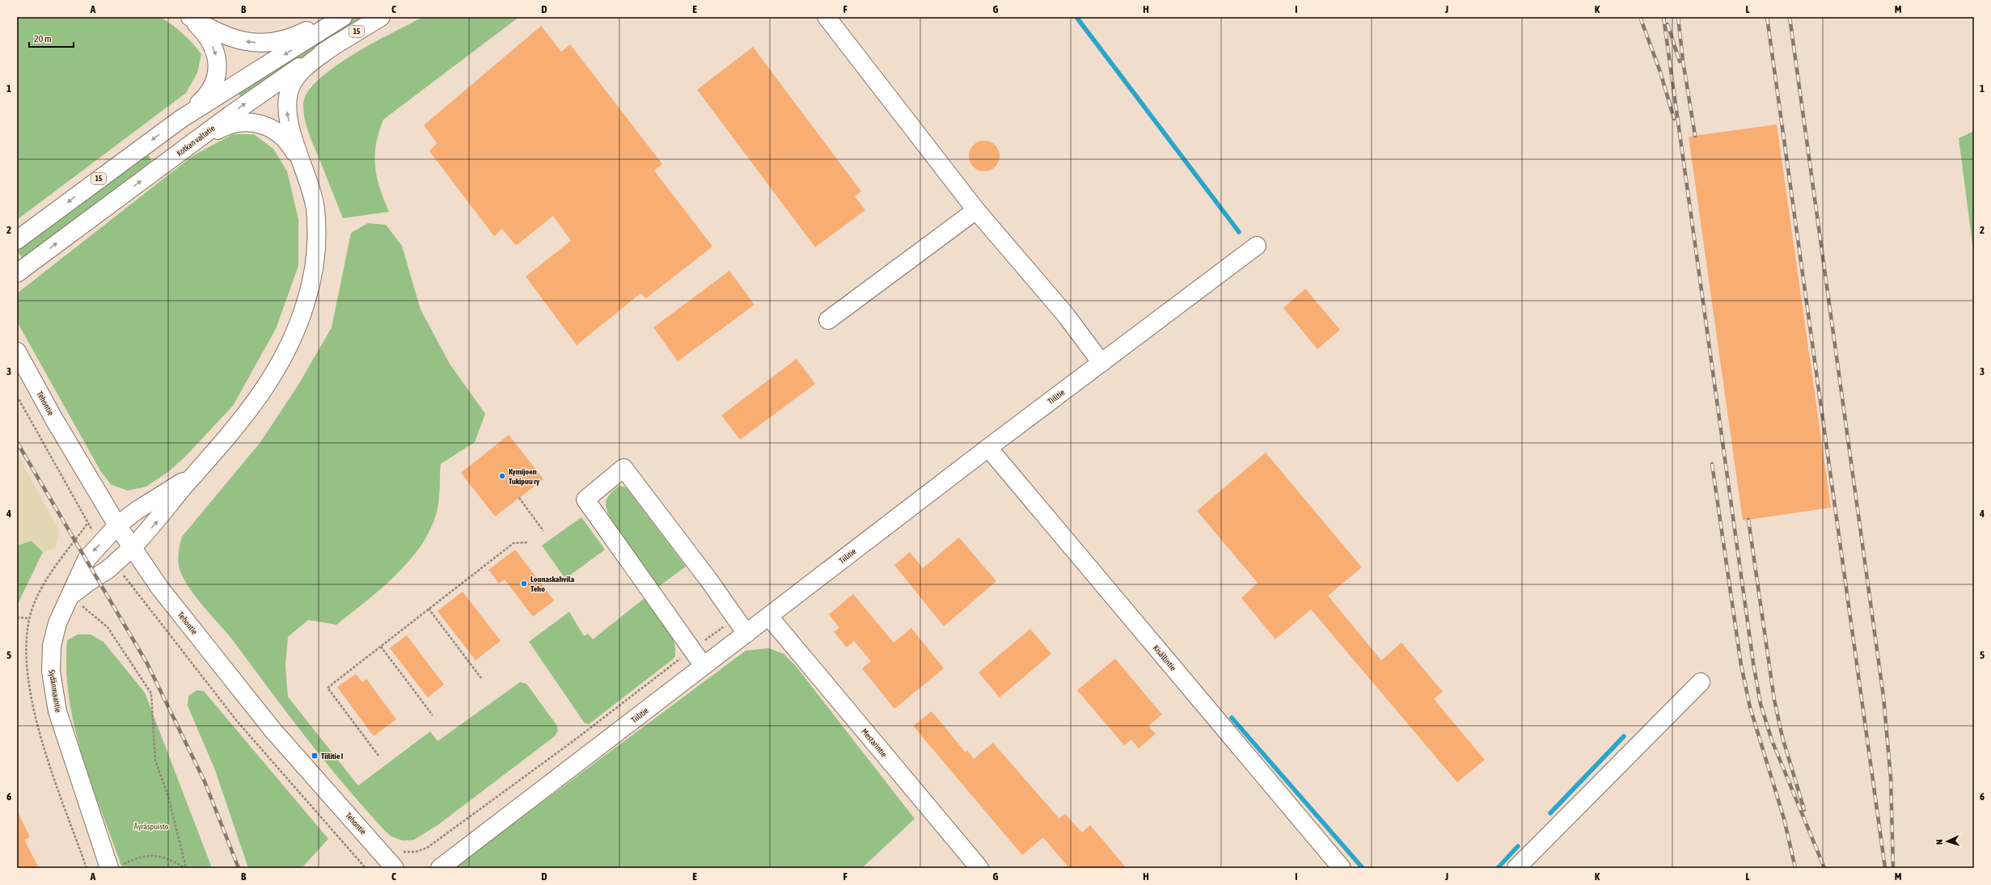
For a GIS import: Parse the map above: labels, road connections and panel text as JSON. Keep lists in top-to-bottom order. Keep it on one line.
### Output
{"streets":{"main road":["15","Kotkan valtatie","Tiilitie","Tehontie","Kisällintie","Sydänmaantie","Mestarintie"]},"crossings":[["Tiilitie","Kisällintie"],["Tiilitie","Mestarintie"],["Tehontie","Sydänmaantie"]],"parks":["Äyräspuisto"],"places":{"other":["Kymijoen Tukipuu ry","Lounaskahvila Teho"],"transit":["Tiilitie I"]},"scale_bar":"20 m","north":"left","grid":{"columns":["A","B","C","D","E","F","G","H","I","J","K","L","M"],"rows":["1","2","3","4","5","6"]}}
